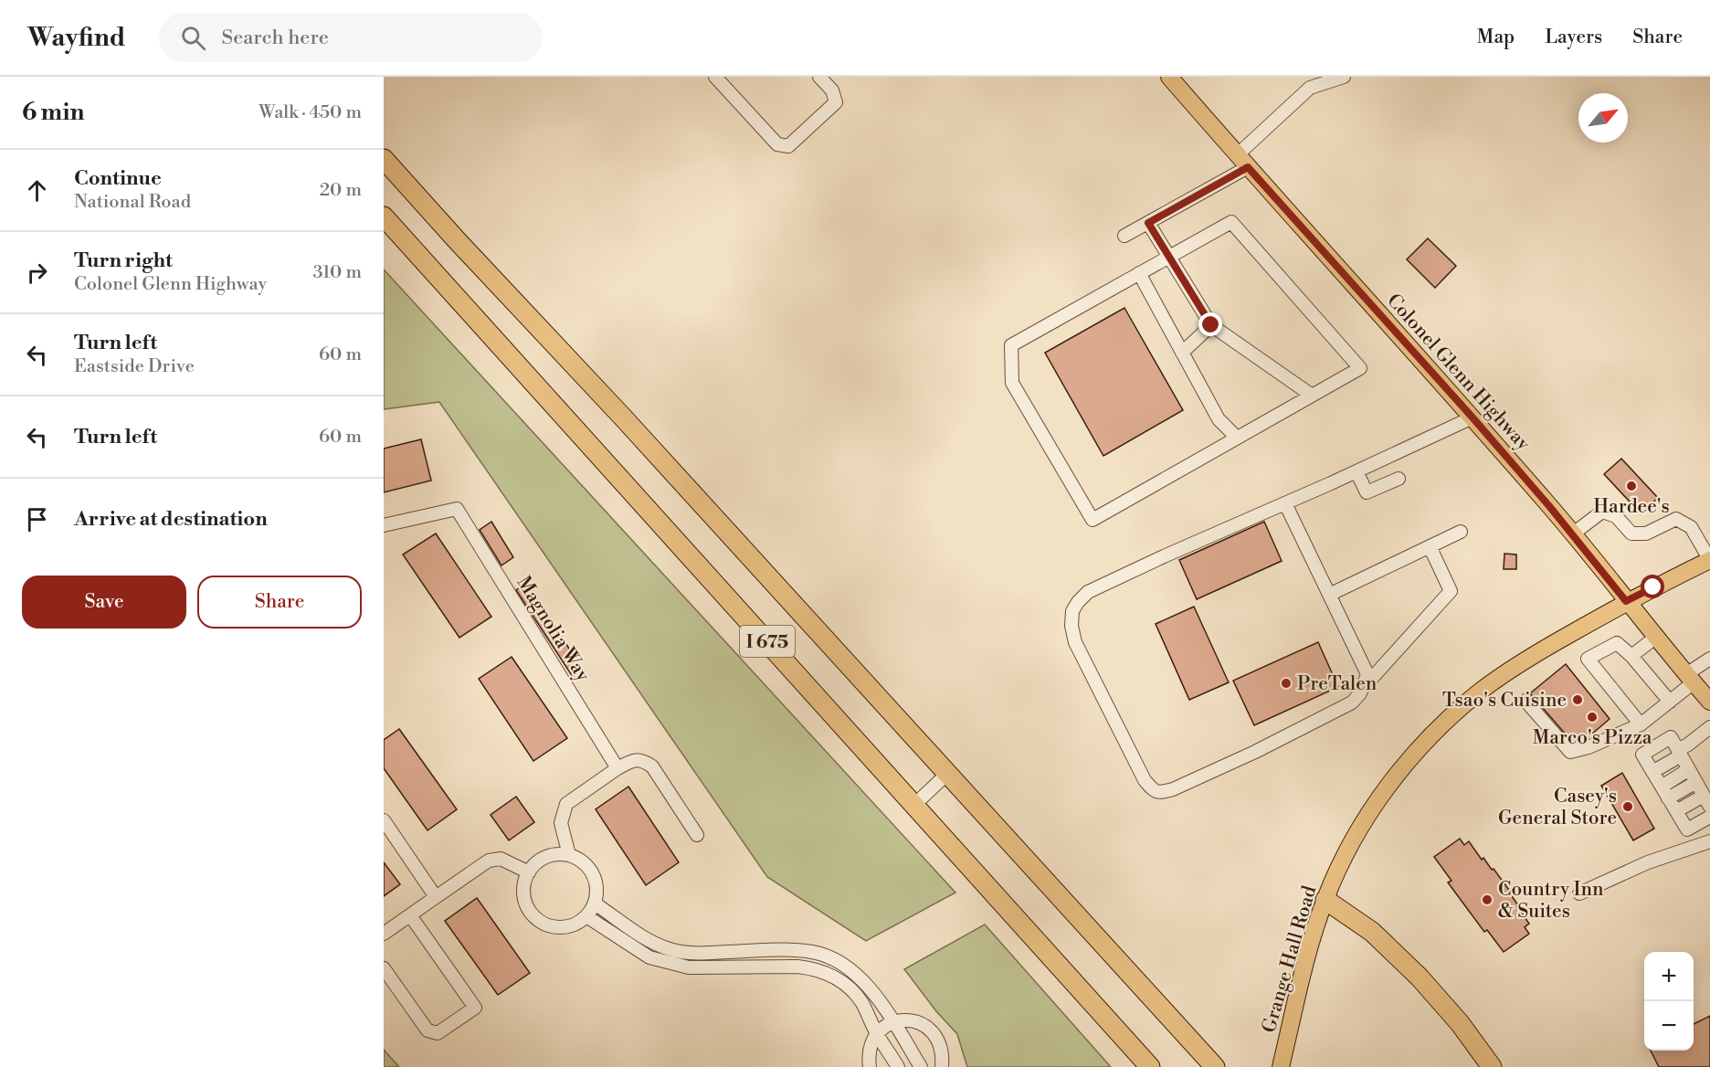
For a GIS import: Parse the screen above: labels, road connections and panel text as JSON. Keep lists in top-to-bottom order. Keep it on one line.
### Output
{"streets":{"highway":["I 675"],"main road":["Colonel Glenn Highway","Grange Hall Road"],"street":["Magnolia Way"]},"crossings":[["Colonel Glenn Highway","Grange Hall Road"]],"places":["Hardee's","PreTalen","Tsao's Cuisine","Marco's Pizza","Casey's General Store","Country Inn & Suites"],"north":"top right","page":{"header":"Wayfind","search":"Search here","nav":["Map","Layers","Share"],"heading":["6 min","Walk · 450 m"],"list":[["Continue","National Road","20 m"],["Turn right","Colonel Glenn Highway","310 m"],["Turn left","Eastside Drive","60 m"],["Turn left","60 m"],"Arrive at destination"],"buttons":["Save","Share"],"map_buttons":["+","−"]}}
